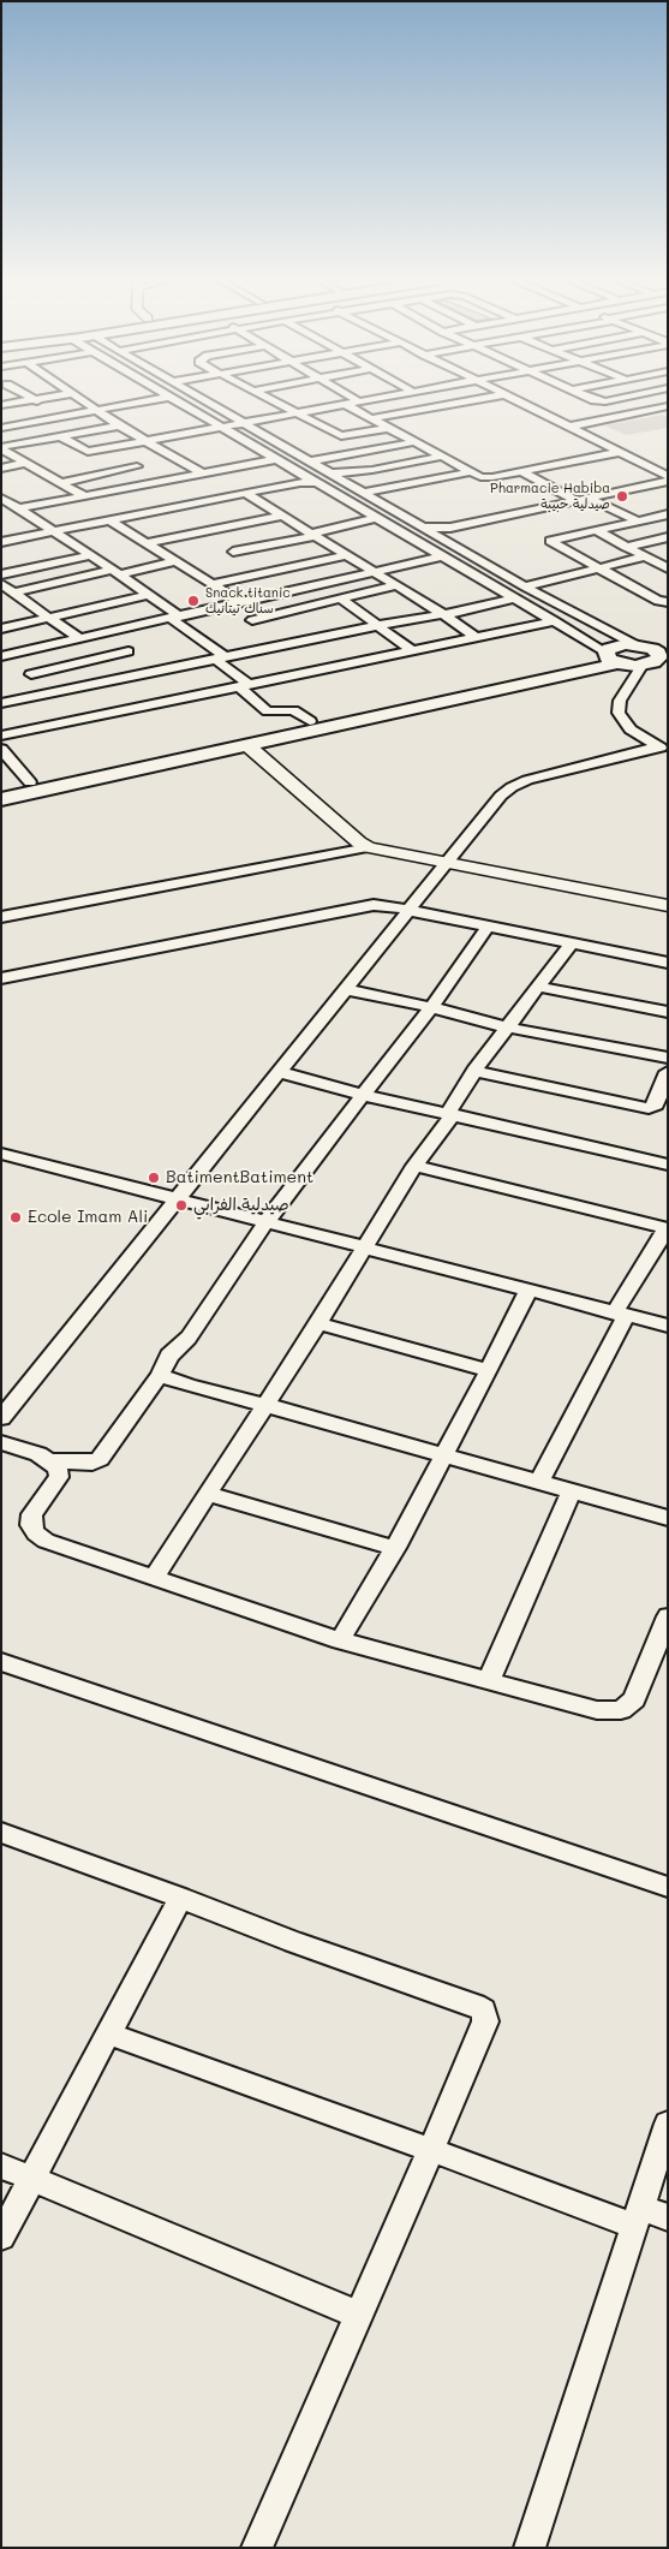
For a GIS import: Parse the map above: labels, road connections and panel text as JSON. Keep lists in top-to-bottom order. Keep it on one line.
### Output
{"places":["Pharmacie Habiba صيدلية حبيبة","Snack titanic سناك تيتانيك","BatimentBatiment","صيدلية الفرابي","Ecole Imam Ali"]}
